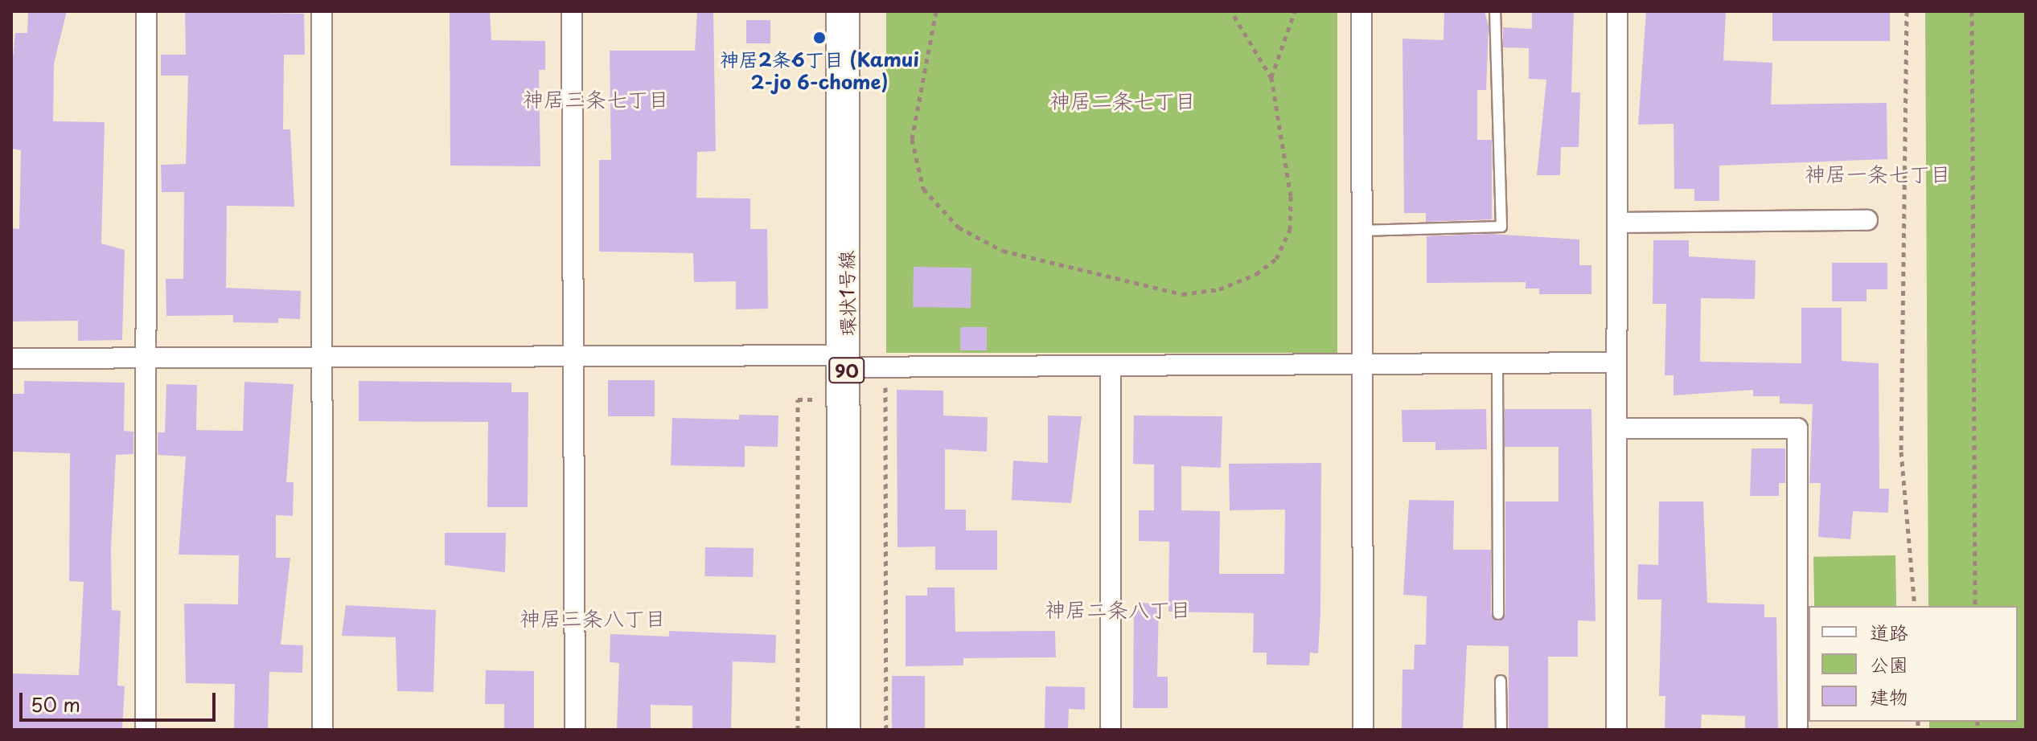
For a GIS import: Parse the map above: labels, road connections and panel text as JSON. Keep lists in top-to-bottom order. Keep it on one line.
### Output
{"streets":{"main road":["環状1号線","90"]},"districts":["神居三条七丁目","神居二条七丁目","神居一条七丁目","神居二条八丁目","神居三条八丁目"],"places":["神居2条6丁目 (Kamui 2-jo 6-chome)"],"legend":["道路","公園","建物"],"scale_bar":"50 m"}
